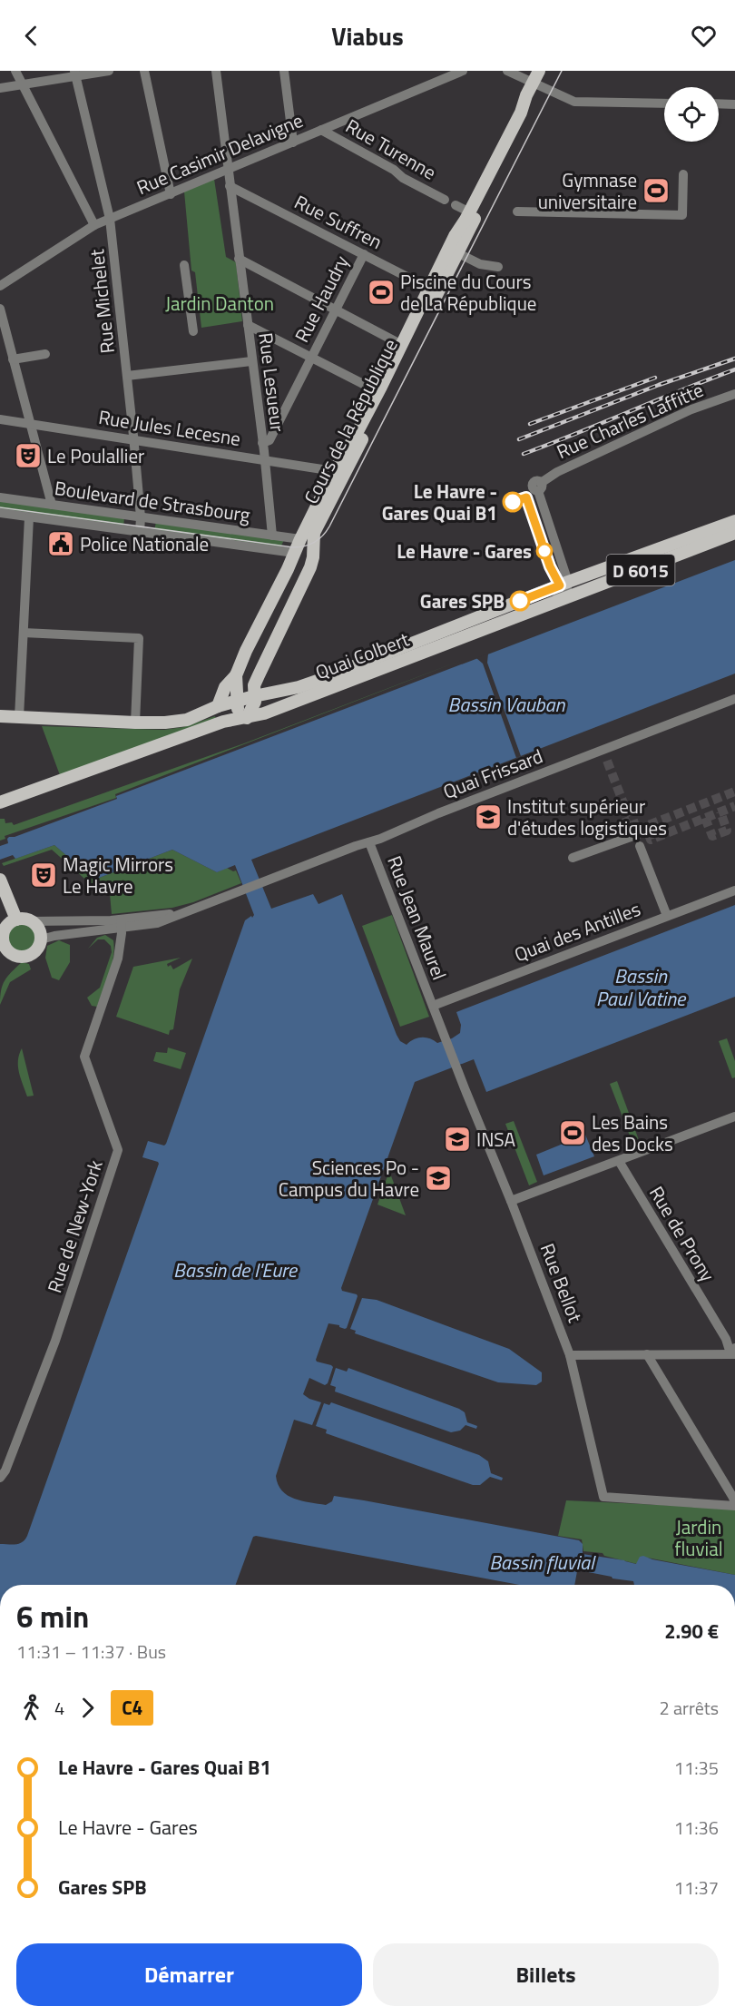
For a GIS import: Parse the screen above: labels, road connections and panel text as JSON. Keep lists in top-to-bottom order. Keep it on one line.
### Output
{"streets":{"main road":["Cours de la République","D 6015","Quai Colbert"],"street":["Rue Turenne","Rue Casimir Delavigne","Rue Suffren","Rue Haudry","Rue Michelet","Rue Lesueur","Rue Charles Laffitte","Rue Jules Lecesne","Boulevard de Strasbourg","Quai Frissard","Rue Jean Maurel","Quai des Antilles","Rue de New-York","Rue de Prony","Rue Bellot"]},"crossings":[["Rue Turenne","Rue Casimir Delavigne"],["Rue Casimir Delavigne","Rue Michelet"],["Rue Casimir Delavigne","Rue Lesueur"],["Rue Suffren","Rue Haudry"],["Rue Suffren","Rue Lesueur"],["Rue Suffren","Cours de la République"],["Rue Haudry","Rue Lesueur"],["Rue Michelet","Rue Jules Lecesne"],["Rue Michelet","Boulevard de Strasbourg"],["Rue Lesueur","Rue Jules Lecesne"],["Rue Lesueur","Boulevard de Strasbourg"],["Rue Charles Laffitte","Quai Colbert"],["Cours de la République","Rue Jules Lecesne"],["Cours de la République","Boulevard de Strasbourg"],["Quai Frissard","Rue Jean Maurel"],["Quai Frissard","Rue de New-York"],["Rue Jean Maurel","Quai des Antilles"],["Rue Jean Maurel","Rue Bellot"]],"water":["Bassin Vauban","Bassin Paul Vatine","Bassin de l'Eure","Bassin fluvial"],"parks":["Jardin Danton","Jardin fluvial"],"places":{"sports":["Gymnase universitaire","Piscine du Cours de La République","Les Bains des Docks"],"theatre":["Le Poulallier","Magic Mirrors Le Havre"],"other":["Le Havre - Gares Quai B1","Le Havre - Gares","Gares SPB"],"public building":["Police Nationale"],"school or university":["Institut supérieur d'études logistiques","INSA","Sciences Po - Campus du Havre"]},"lines":["bus line C4"],"page":{"header":"Viabus","heading":["6 min","11:31 – 11:37 · Bus","2.90 €"],"legs":["4","C4","2 arrêts"],"list":[{"name":"Le Havre - Gares Quai B1","value":"11:35"},{"name":"Le Havre - Gares","value":"11:36"},{"name":"Gares SPB","value":"11:37"}],"buttons":["Démarrer","Billets"]}}
